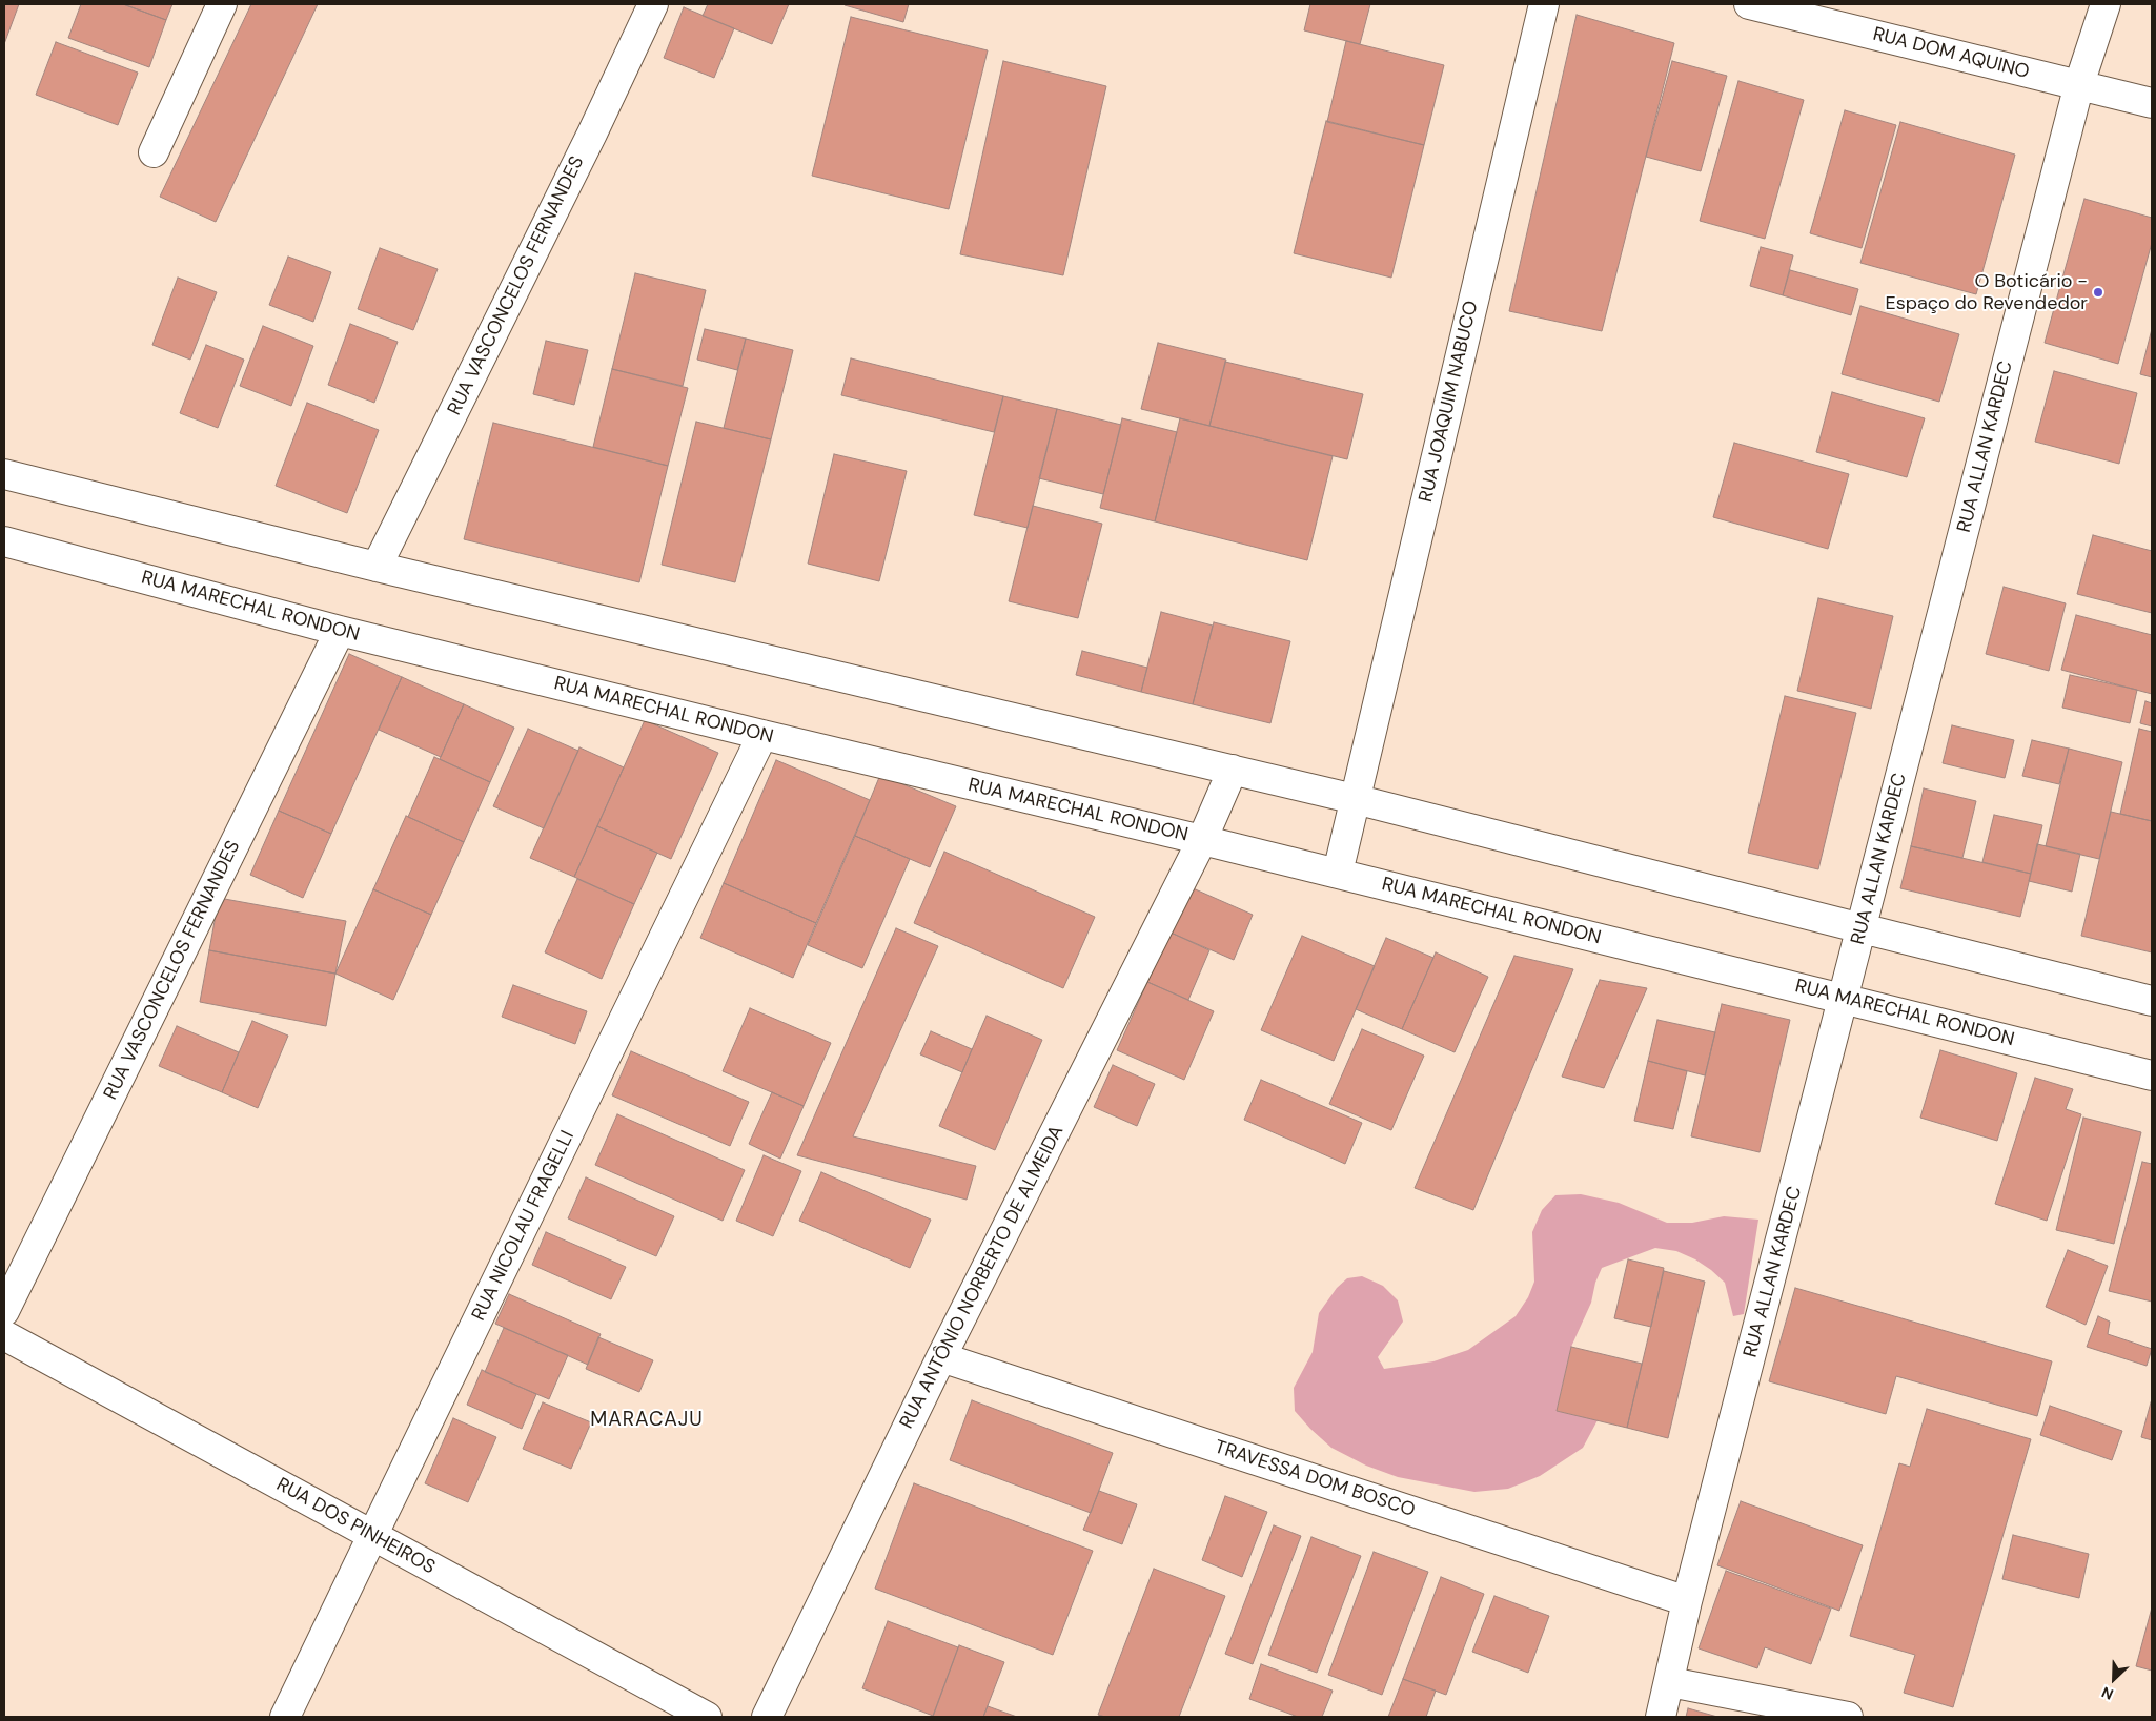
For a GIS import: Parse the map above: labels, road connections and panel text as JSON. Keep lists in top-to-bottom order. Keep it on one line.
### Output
{"streets":{"street":["RUA DOM AQUINO","RUA VASCONCELOS FERNANDES","RUA JOAQUIM NABUCO","RUA ALLAN KARDEC","RUA MARECHAL RONDON","RUA NICOLAU FRAGELLI","RUA ANTÔNIO NORBERTO DE ALMEIDA","TRAVESSA DOM BOSCO","RUA DOS PINHEIROS"]},"crossings":[["RUA DOM AQUINO","RUA ALLAN KARDEC"],["RUA VASCONCELOS FERNANDES","RUA MARECHAL RONDON"],["RUA JOAQUIM NABUCO","RUA MARECHAL RONDON"],["RUA ALLAN KARDEC","RUA MARECHAL RONDON"],["RUA ALLAN KARDEC","TRAVESSA DOM BOSCO"],["RUA MARECHAL RONDON","RUA NICOLAU FRAGELLI"],["RUA MARECHAL RONDON","RUA ANTÔNIO NORBERTO DE ALMEIDA"],["RUA NICOLAU FRAGELLI","RUA DOS PINHEIROS"],["RUA ANTÔNIO NORBERTO DE ALMEIDA","TRAVESSA DOM BOSCO"]],"districts":["MARACAJU"],"places":["O Boticário - Espaço do Revendedor"],"north":"bottom left"}
